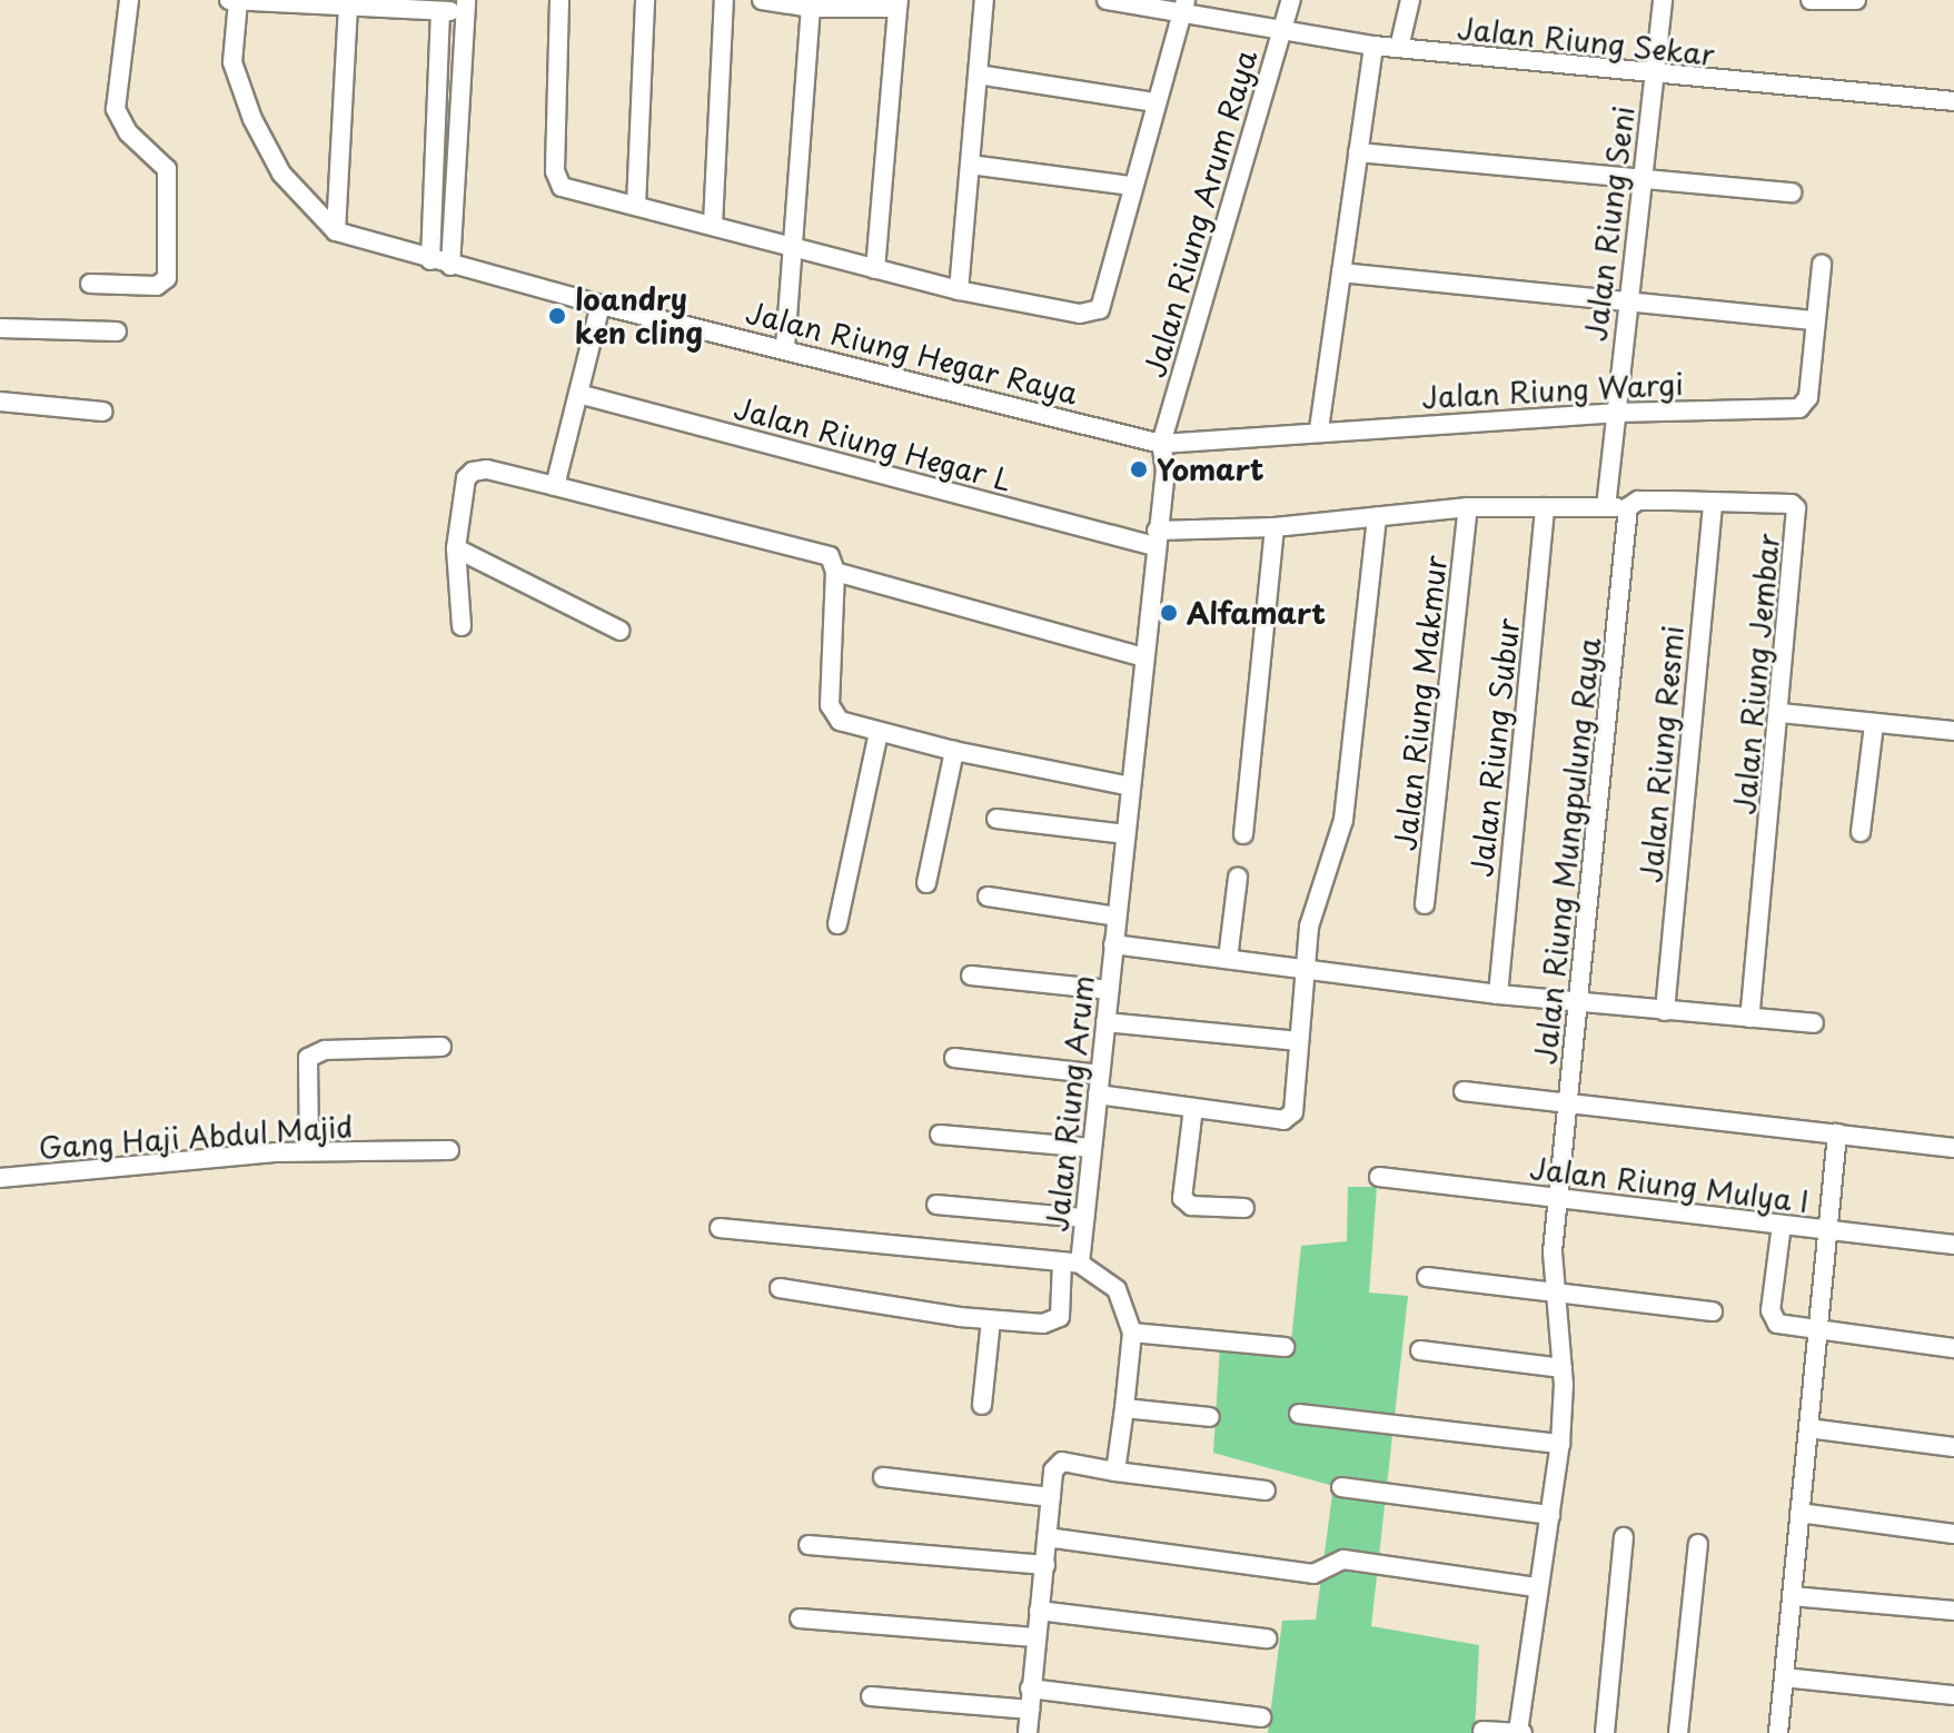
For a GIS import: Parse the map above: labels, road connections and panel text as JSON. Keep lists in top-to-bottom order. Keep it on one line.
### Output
{"streets":{"street":["Jalan Riung Sekar","Jalan Riung Arum Raya","Jalan Riung Seni","Jalan Riung Hegar Raya","Jalan Riung Wargi","Jalan Riung Hegar L","Jalan Riung Jembar","Jalan Riung Makmur","Jalan Riung Subur","Jalan Riung Resmi","Jalan Riung Mungpulung Raya","Jalan Riung Arum","Gang Haji Abdul Majid","Jalan Riung Mulya I"]},"crossings":[["Jalan Riung Sekar","Jalan Riung Arum Raya"],["Jalan Riung Sekar","Jalan Riung Seni"],["Jalan Riung Arum Raya","Jalan Riung Hegar Raya"],["Jalan Riung Arum Raya","Jalan Riung Wargi"],["Jalan Riung Arum Raya","Jalan Riung Arum"],["Jalan Riung Seni","Jalan Riung Wargi"],["Jalan Riung Seni","Jalan Riung Jembar"],["Jalan Riung Hegar Raya","Jalan Riung Wargi"],["Jalan Riung Hegar Raya","Jalan Riung Arum"],["Jalan Riung Wargi","Jalan Riung Arum"],["Jalan Riung Hegar L","Jalan Riung Jembar"],["Jalan Riung Hegar L","Jalan Riung Arum"],["Jalan Riung Jembar","Jalan Riung Makmur"],["Jalan Riung Jembar","Jalan Riung Subur"],["Jalan Riung Jembar","Jalan Riung Resmi"],["Jalan Riung Jembar","Jalan Riung Mungpulung Raya"],["Jalan Riung Mungpulung Raya","Jalan Riung Mulya I"]],"places":["loandry ken cling","Yomart","Alfamart"]}
